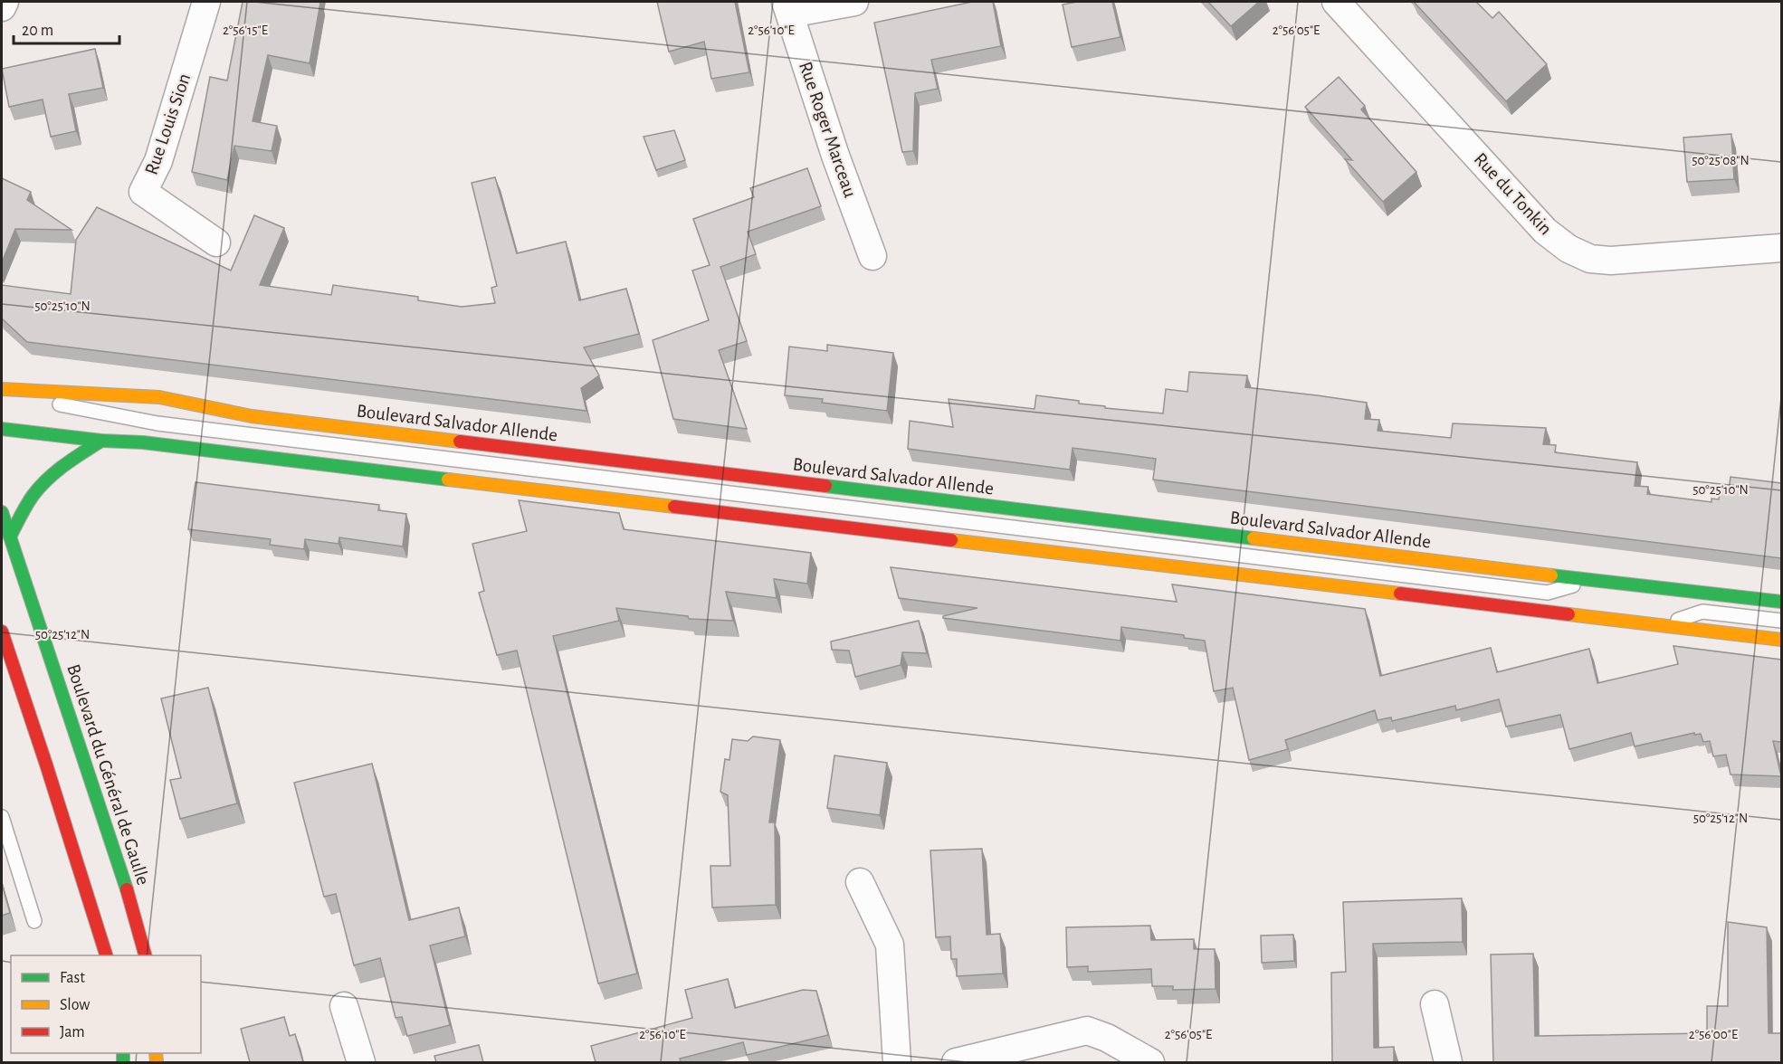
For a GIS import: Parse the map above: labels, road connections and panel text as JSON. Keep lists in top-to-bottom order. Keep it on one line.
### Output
{"streets":{"main road":["Boulevard Salvador Allende","Boulevard du Général de Gaulle"],"street":["Rue Louis Sion","Rue Roger Marceau","Rue du Tonkin"]},"legend":["Fast","Slow","Jam"],"scale_bar":"20 m","coordinates":["2°56'15\"E","2°56'10\"E","2°56'05\"E","50°25'08\"N","50°25'10\"N","50°25'12\"N","2°56'00\"E"]}
